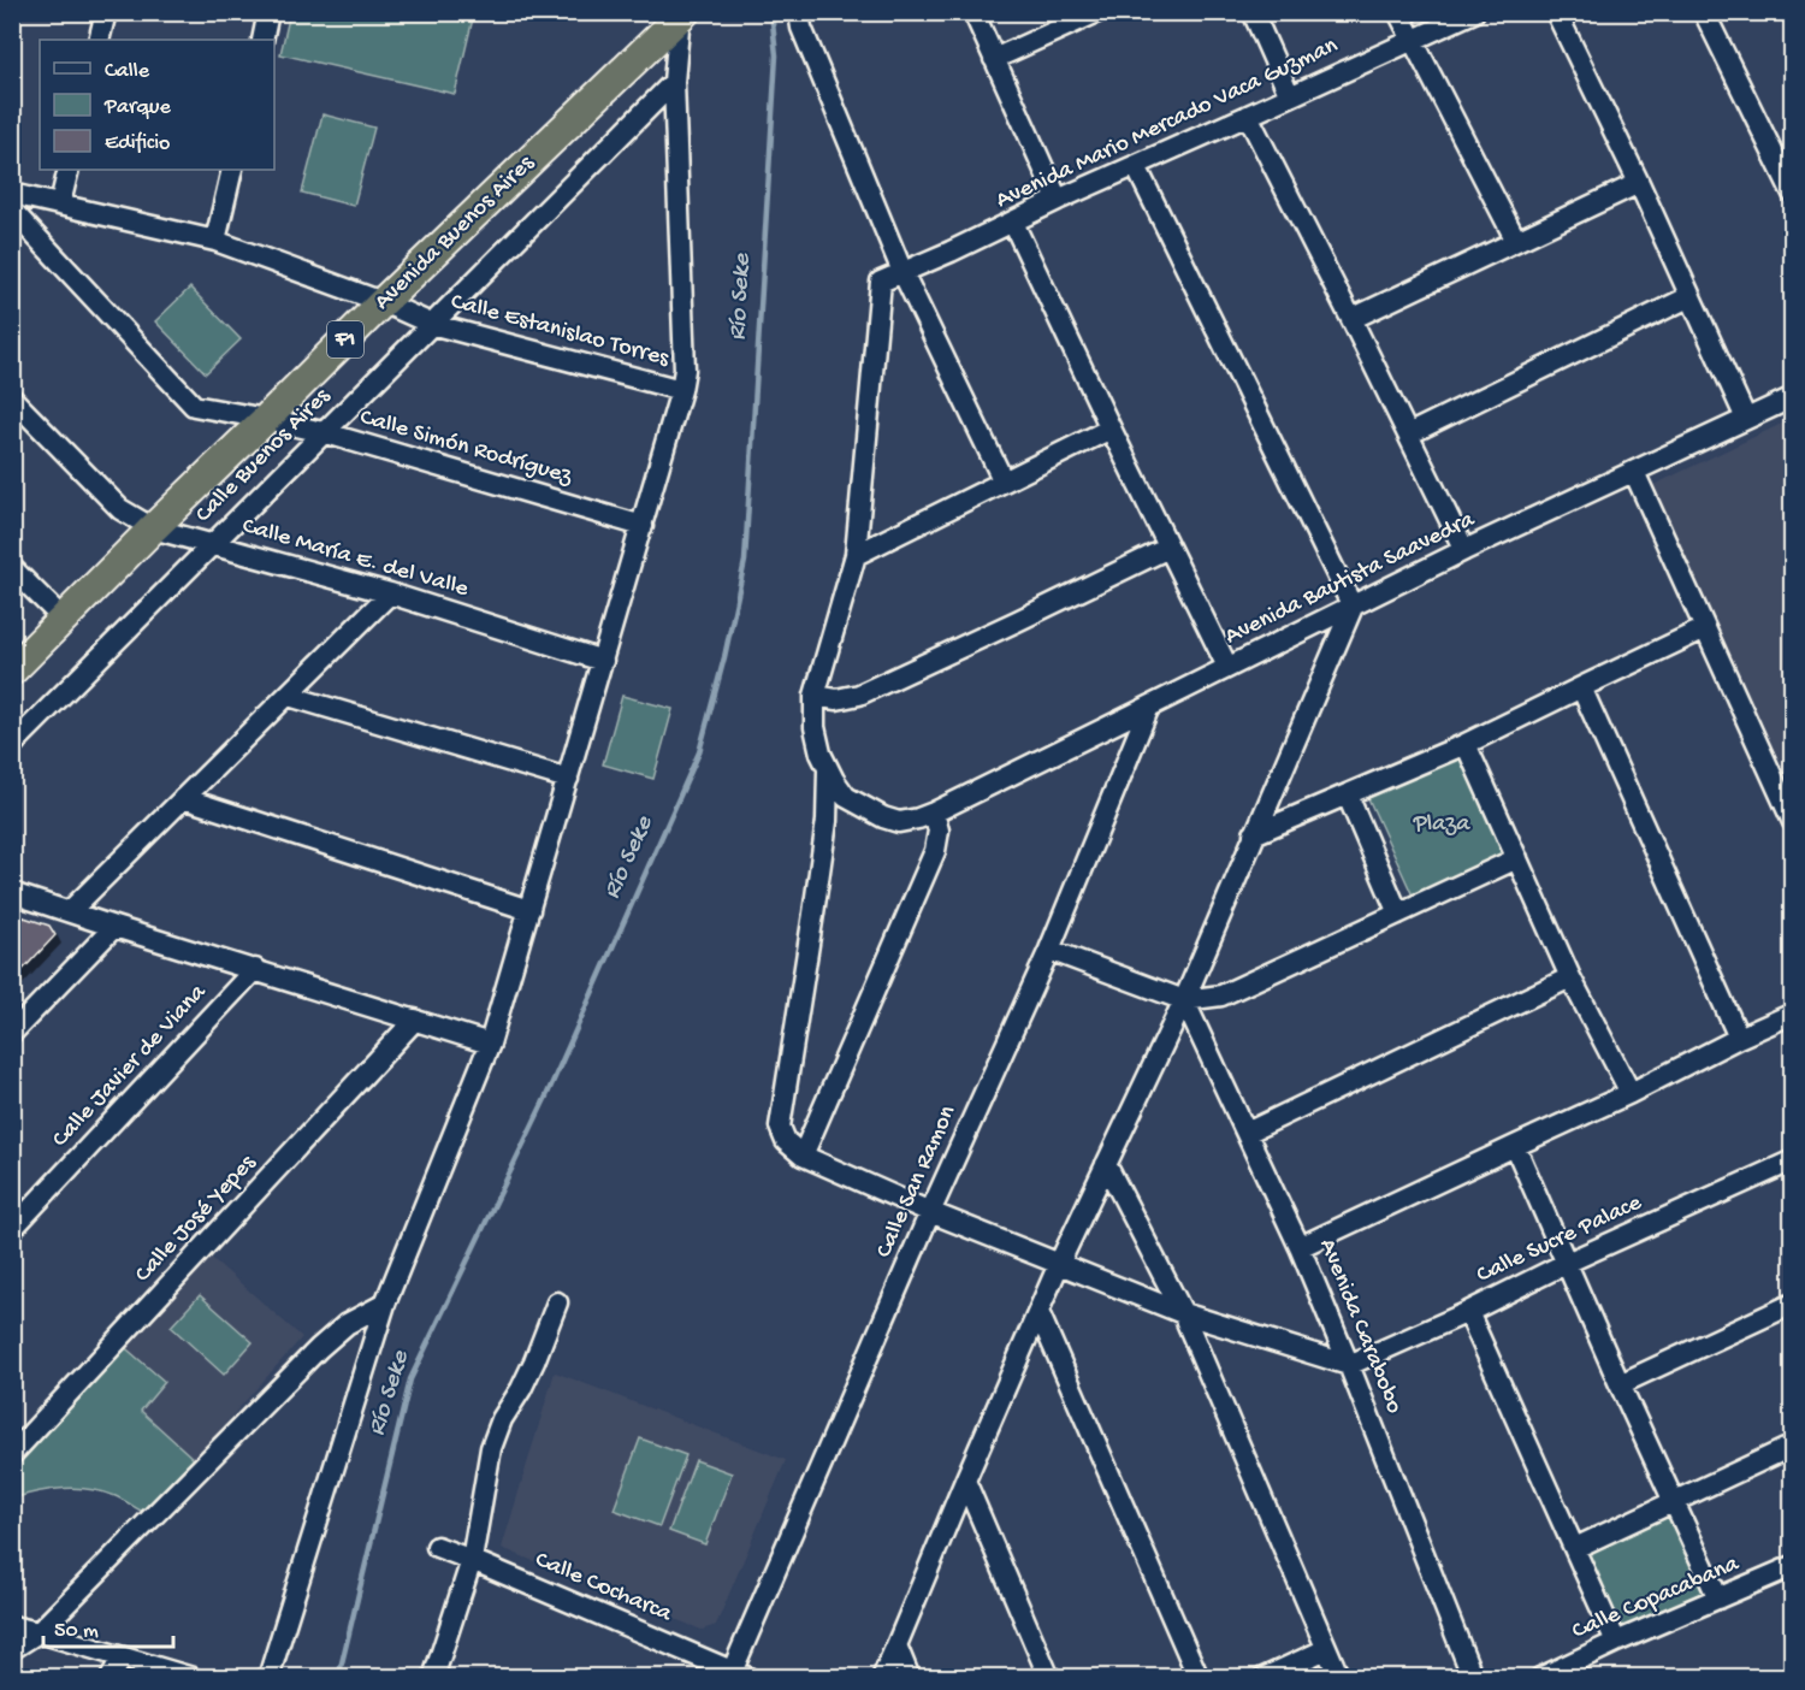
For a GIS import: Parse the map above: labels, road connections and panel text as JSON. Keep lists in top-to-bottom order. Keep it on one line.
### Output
{"streets":{"highway":["Avenida Buenos Aires","F1"],"street":["Avenida Mario Mercado Vaca Guzman","Calle Estanislao Torres","Calle Simón Rodríguez","Calle Buenos Aires","Calle María E. del Valle","Avenida Bautista Saavedra","Calle Javier de Viana","Calle San Ramon","Calle José Yepes","Calle Sucre Palace","Avenida Carabobo","Calle Cocharca","Calle Copacabana"]},"crossings":[["Avenida Buenos Aires","Calle Estanislao Torres"],["Avenida Buenos Aires","Calle Simón Rodríguez"],["Avenida Buenos Aires","Calle María E. del Valle"],["Calle Estanislao Torres","Calle Buenos Aires"],["Calle Simón Rodríguez","Calle Buenos Aires"],["Calle Buenos Aires","Calle María E. del Valle"],["Avenida Bautista Saavedra","Calle San Ramon"],["Calle San Ramon","Calle Cocharca"],["Calle Sucre Palace","Avenida Carabobo"]],"water":["Río Seke"],"parks":["Plaza"],"legend":["Calle","Parque","Edificio"],"scale_bar":"50 m"}
